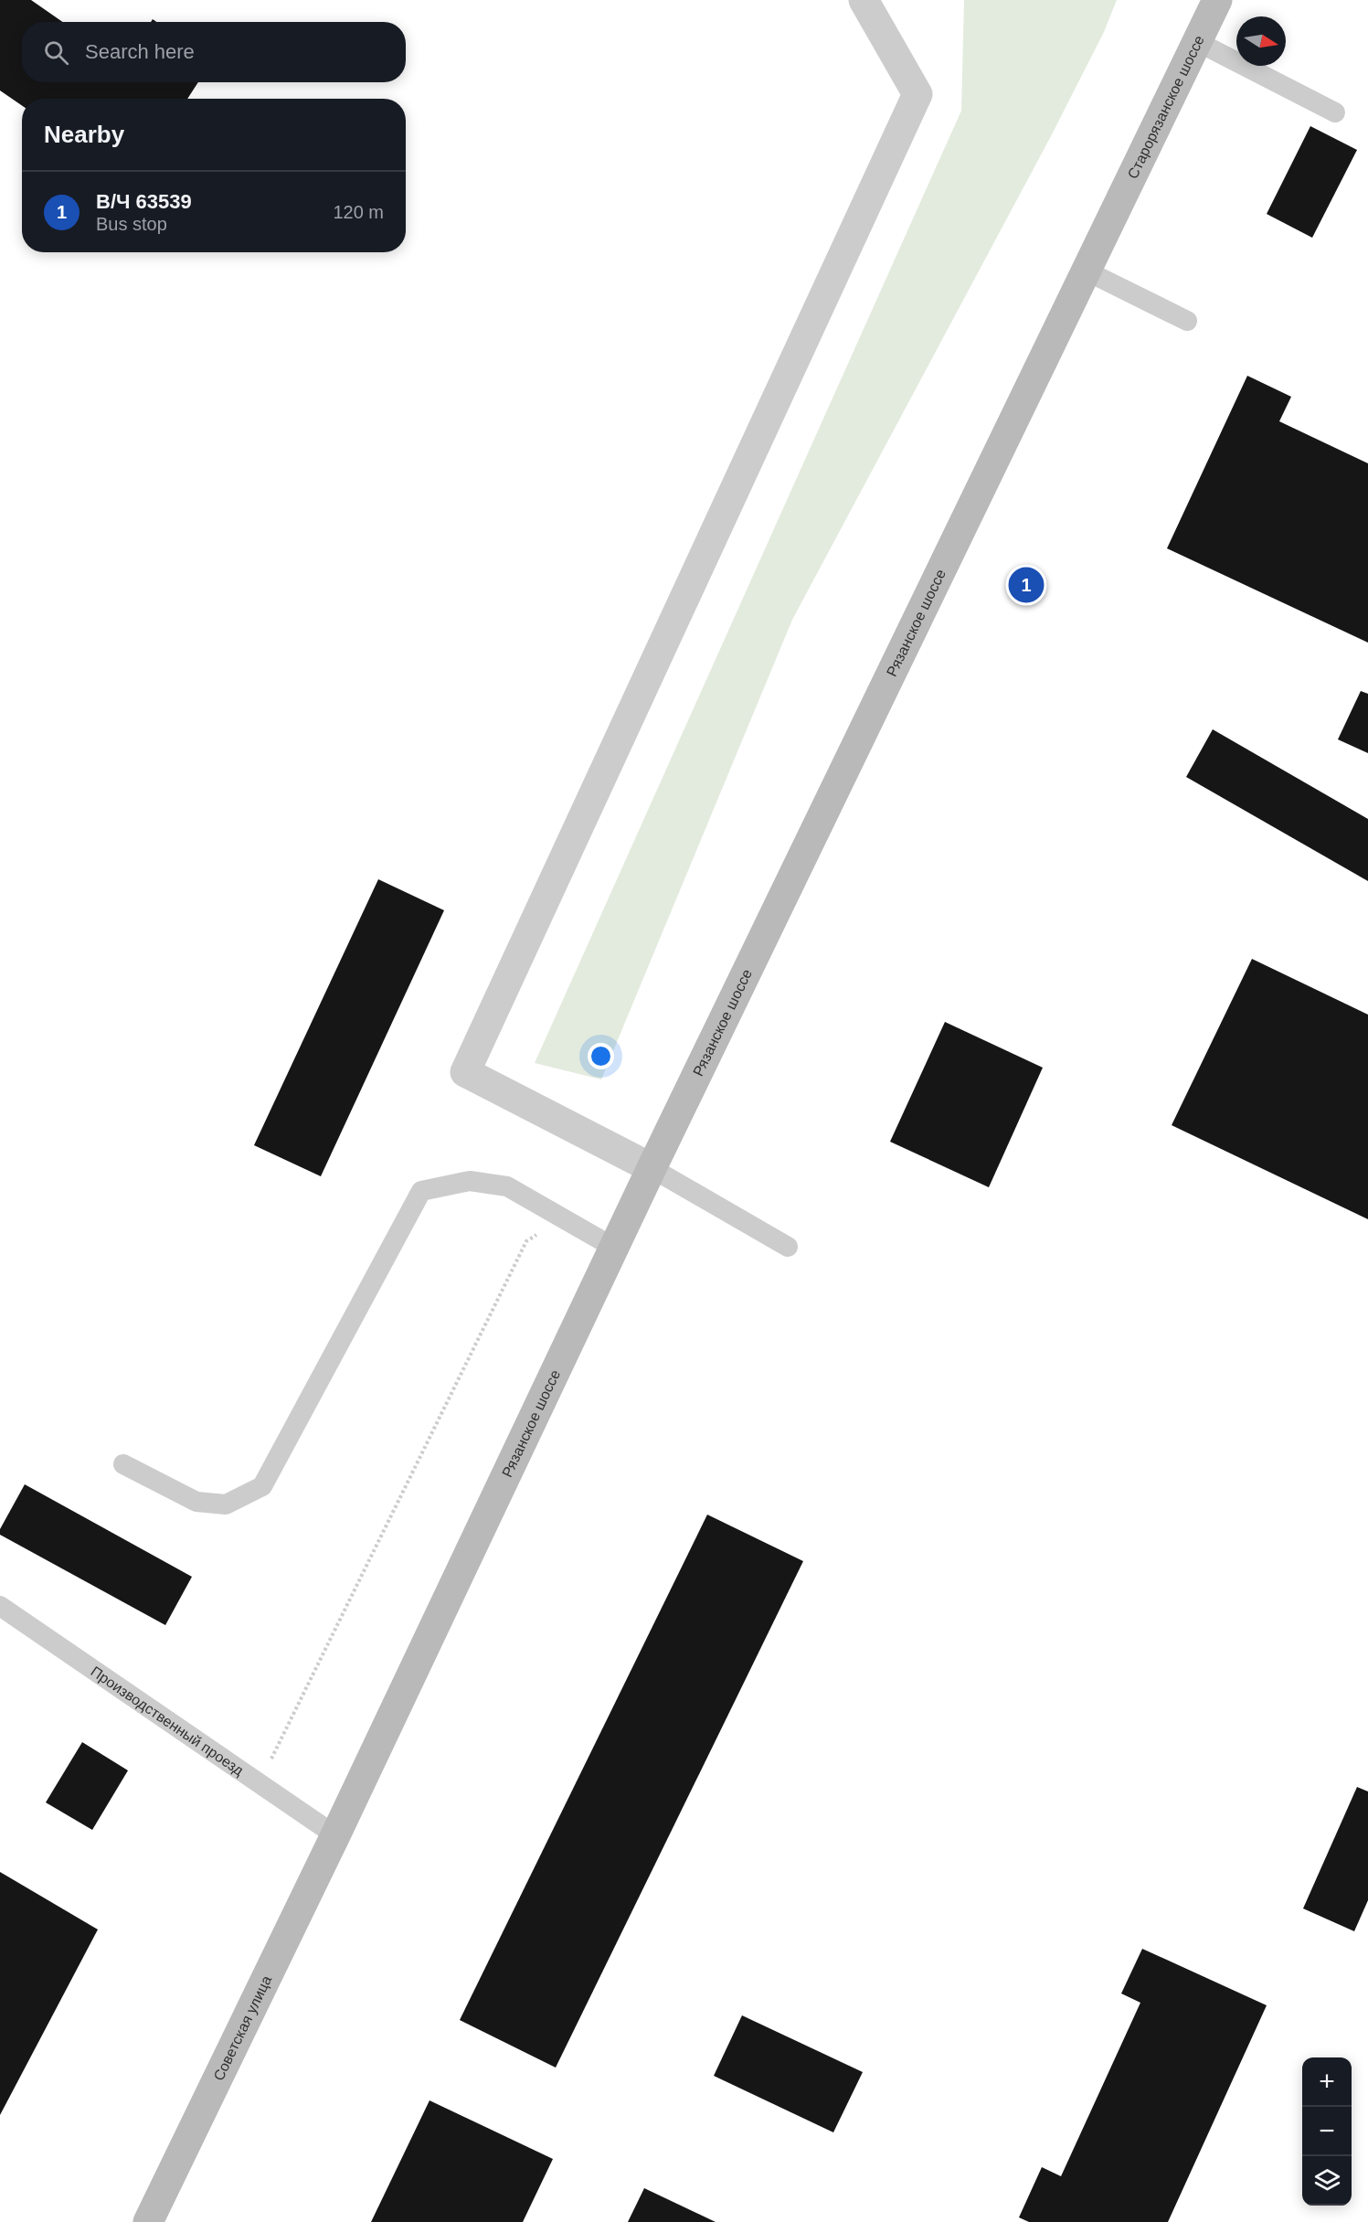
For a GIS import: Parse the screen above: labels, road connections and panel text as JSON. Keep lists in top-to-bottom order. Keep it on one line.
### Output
{"streets":{"main road":["Старорязанское шоссе","Рязанское шоссе","Советская улица"],"lane":["Производственный проезд"]},"crossings":[["Старорязанское шоссе","Рязанское шоссе"],["Рязанское шоссе","Производственный проезд"],["Рязанское шоссе","Советская улица"],["Производственный проезд","Советская улица"]],"north":"right","page":{"search":"Search here","heading":"Nearby","list":[{"mark":"1","name":"В/Ч 63539","note":"Bus stop","value":"120 m"}],"pins":"1","map_buttons":["+","−"]}}
